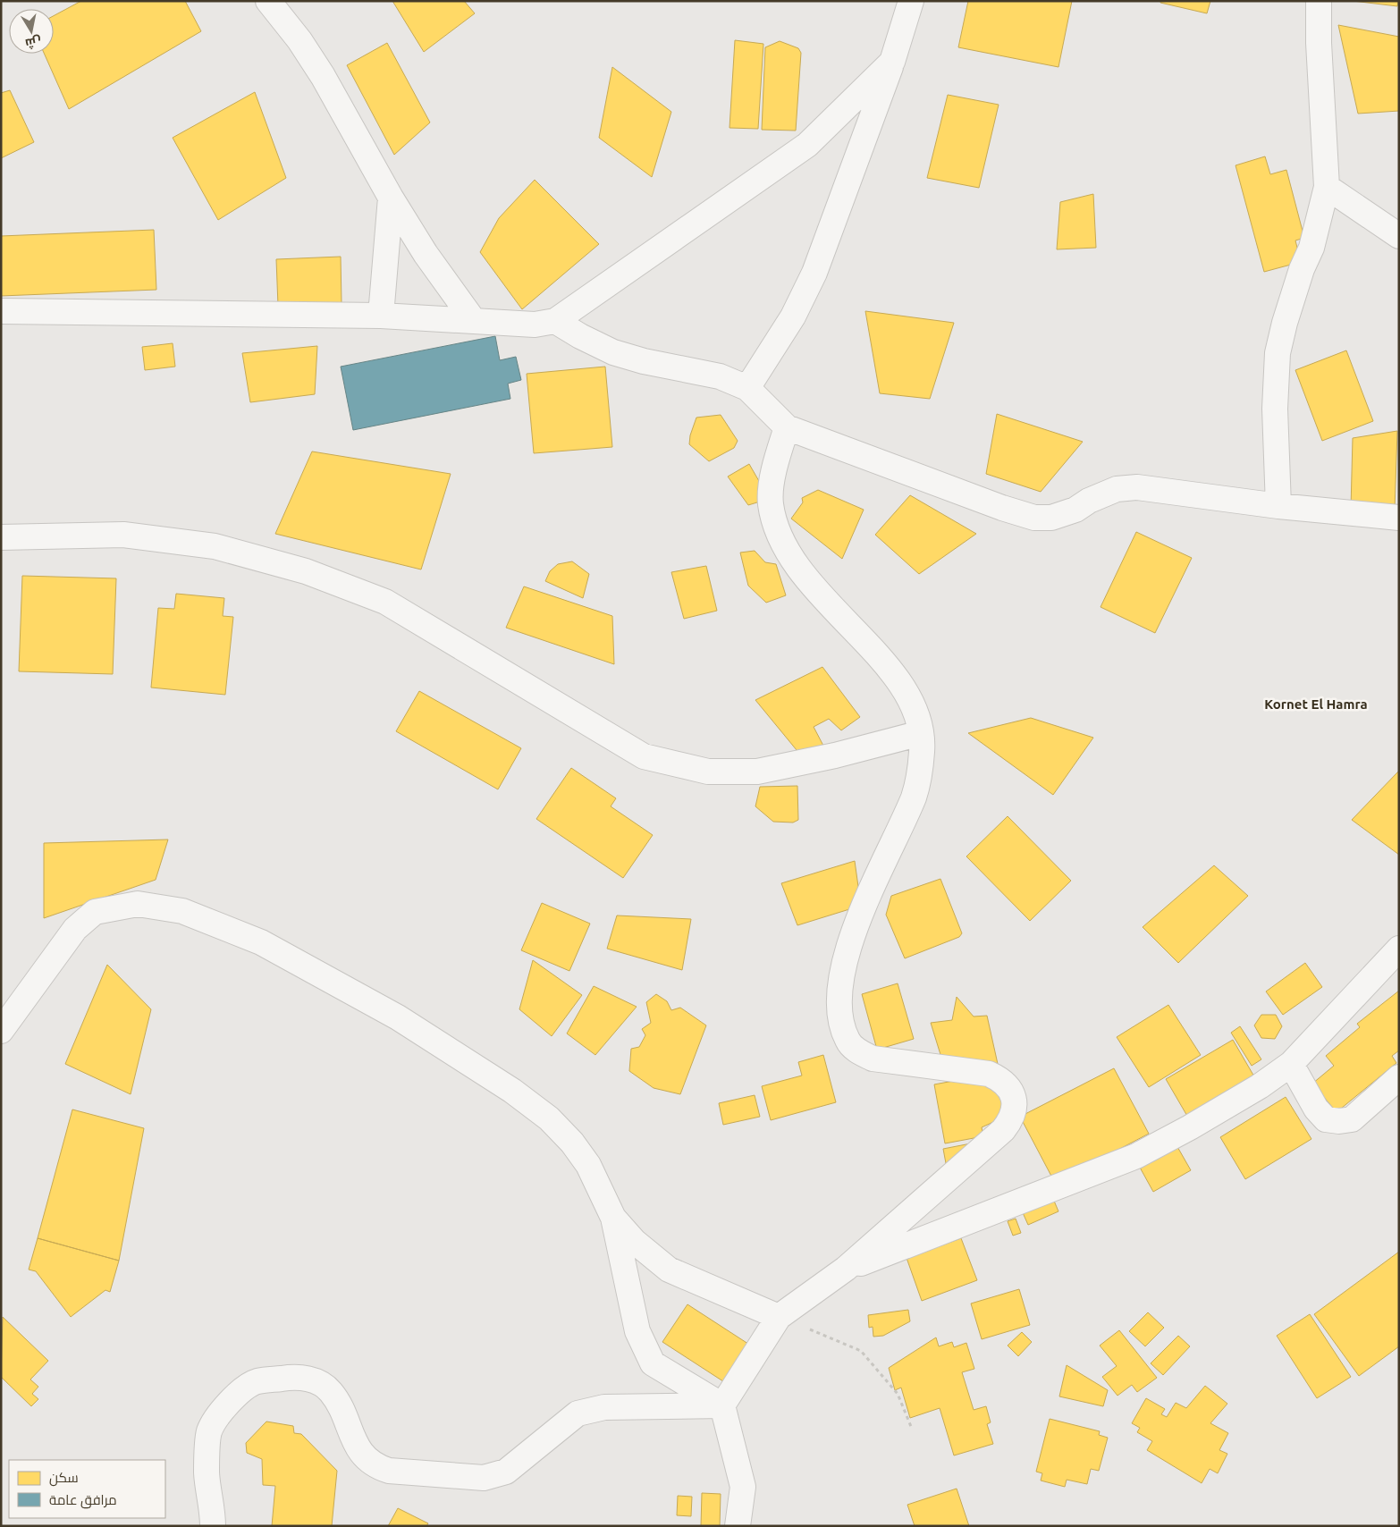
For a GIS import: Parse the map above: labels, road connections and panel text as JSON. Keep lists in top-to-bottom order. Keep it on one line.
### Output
{"districts":["Kornet El Hamra"],"legend":["سكن","مرافق عامة"],"north":"bottom"}
